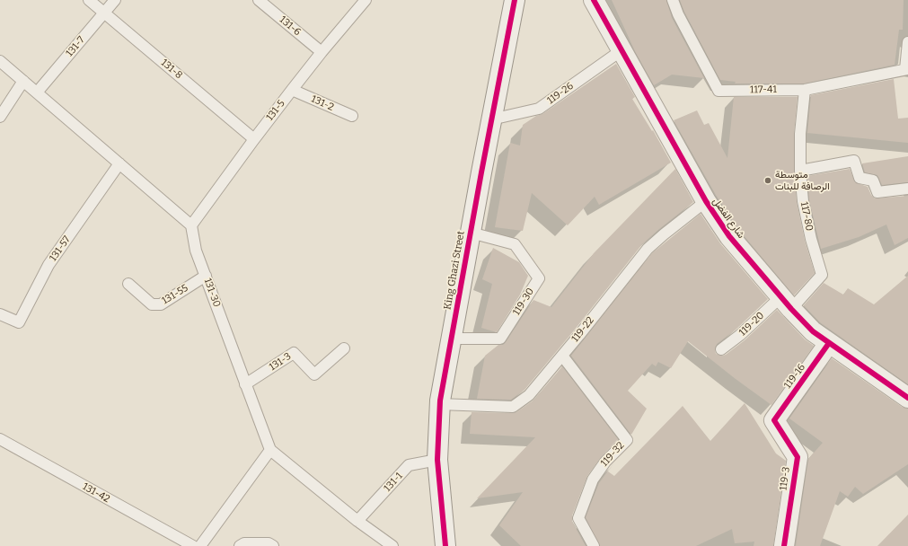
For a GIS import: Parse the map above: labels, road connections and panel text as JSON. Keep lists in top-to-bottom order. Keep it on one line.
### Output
{"streets":{"street":["شارع الفضل","King Ghazi Street","119-16","119-3"],"lane":["131-6","131-7","131-8","117-41","119-26","131-2","131-5","117-80","131-57","131-30","131-55","119-30","119-20","119-22","131-3","119-32","131-1","131-42"]},"crossings":[["131-6","131-5"],["131-7","131-8"],["131-8","131-5"],["117-41","117-80"],["119-26","شارع الفضل"],["119-26","King Ghazi Street"],["131-2","131-5"],["131-5","131-30"],["117-80","شارع الفضل"],["117-80","119-20"],["شارع الفضل","119-20"],["شارع الفضل","119-22"],["شارع الفضل","119-16"],["King Ghazi Street","119-30"],["King Ghazi Street","119-22"],["King Ghazi Street","131-1"],["131-30","131-55"],["131-30","131-3"],["131-30","131-1"],["119-22","119-32"],["119-16","119-3"]],"places":["متوسطة الرصافة للبنات"]}
